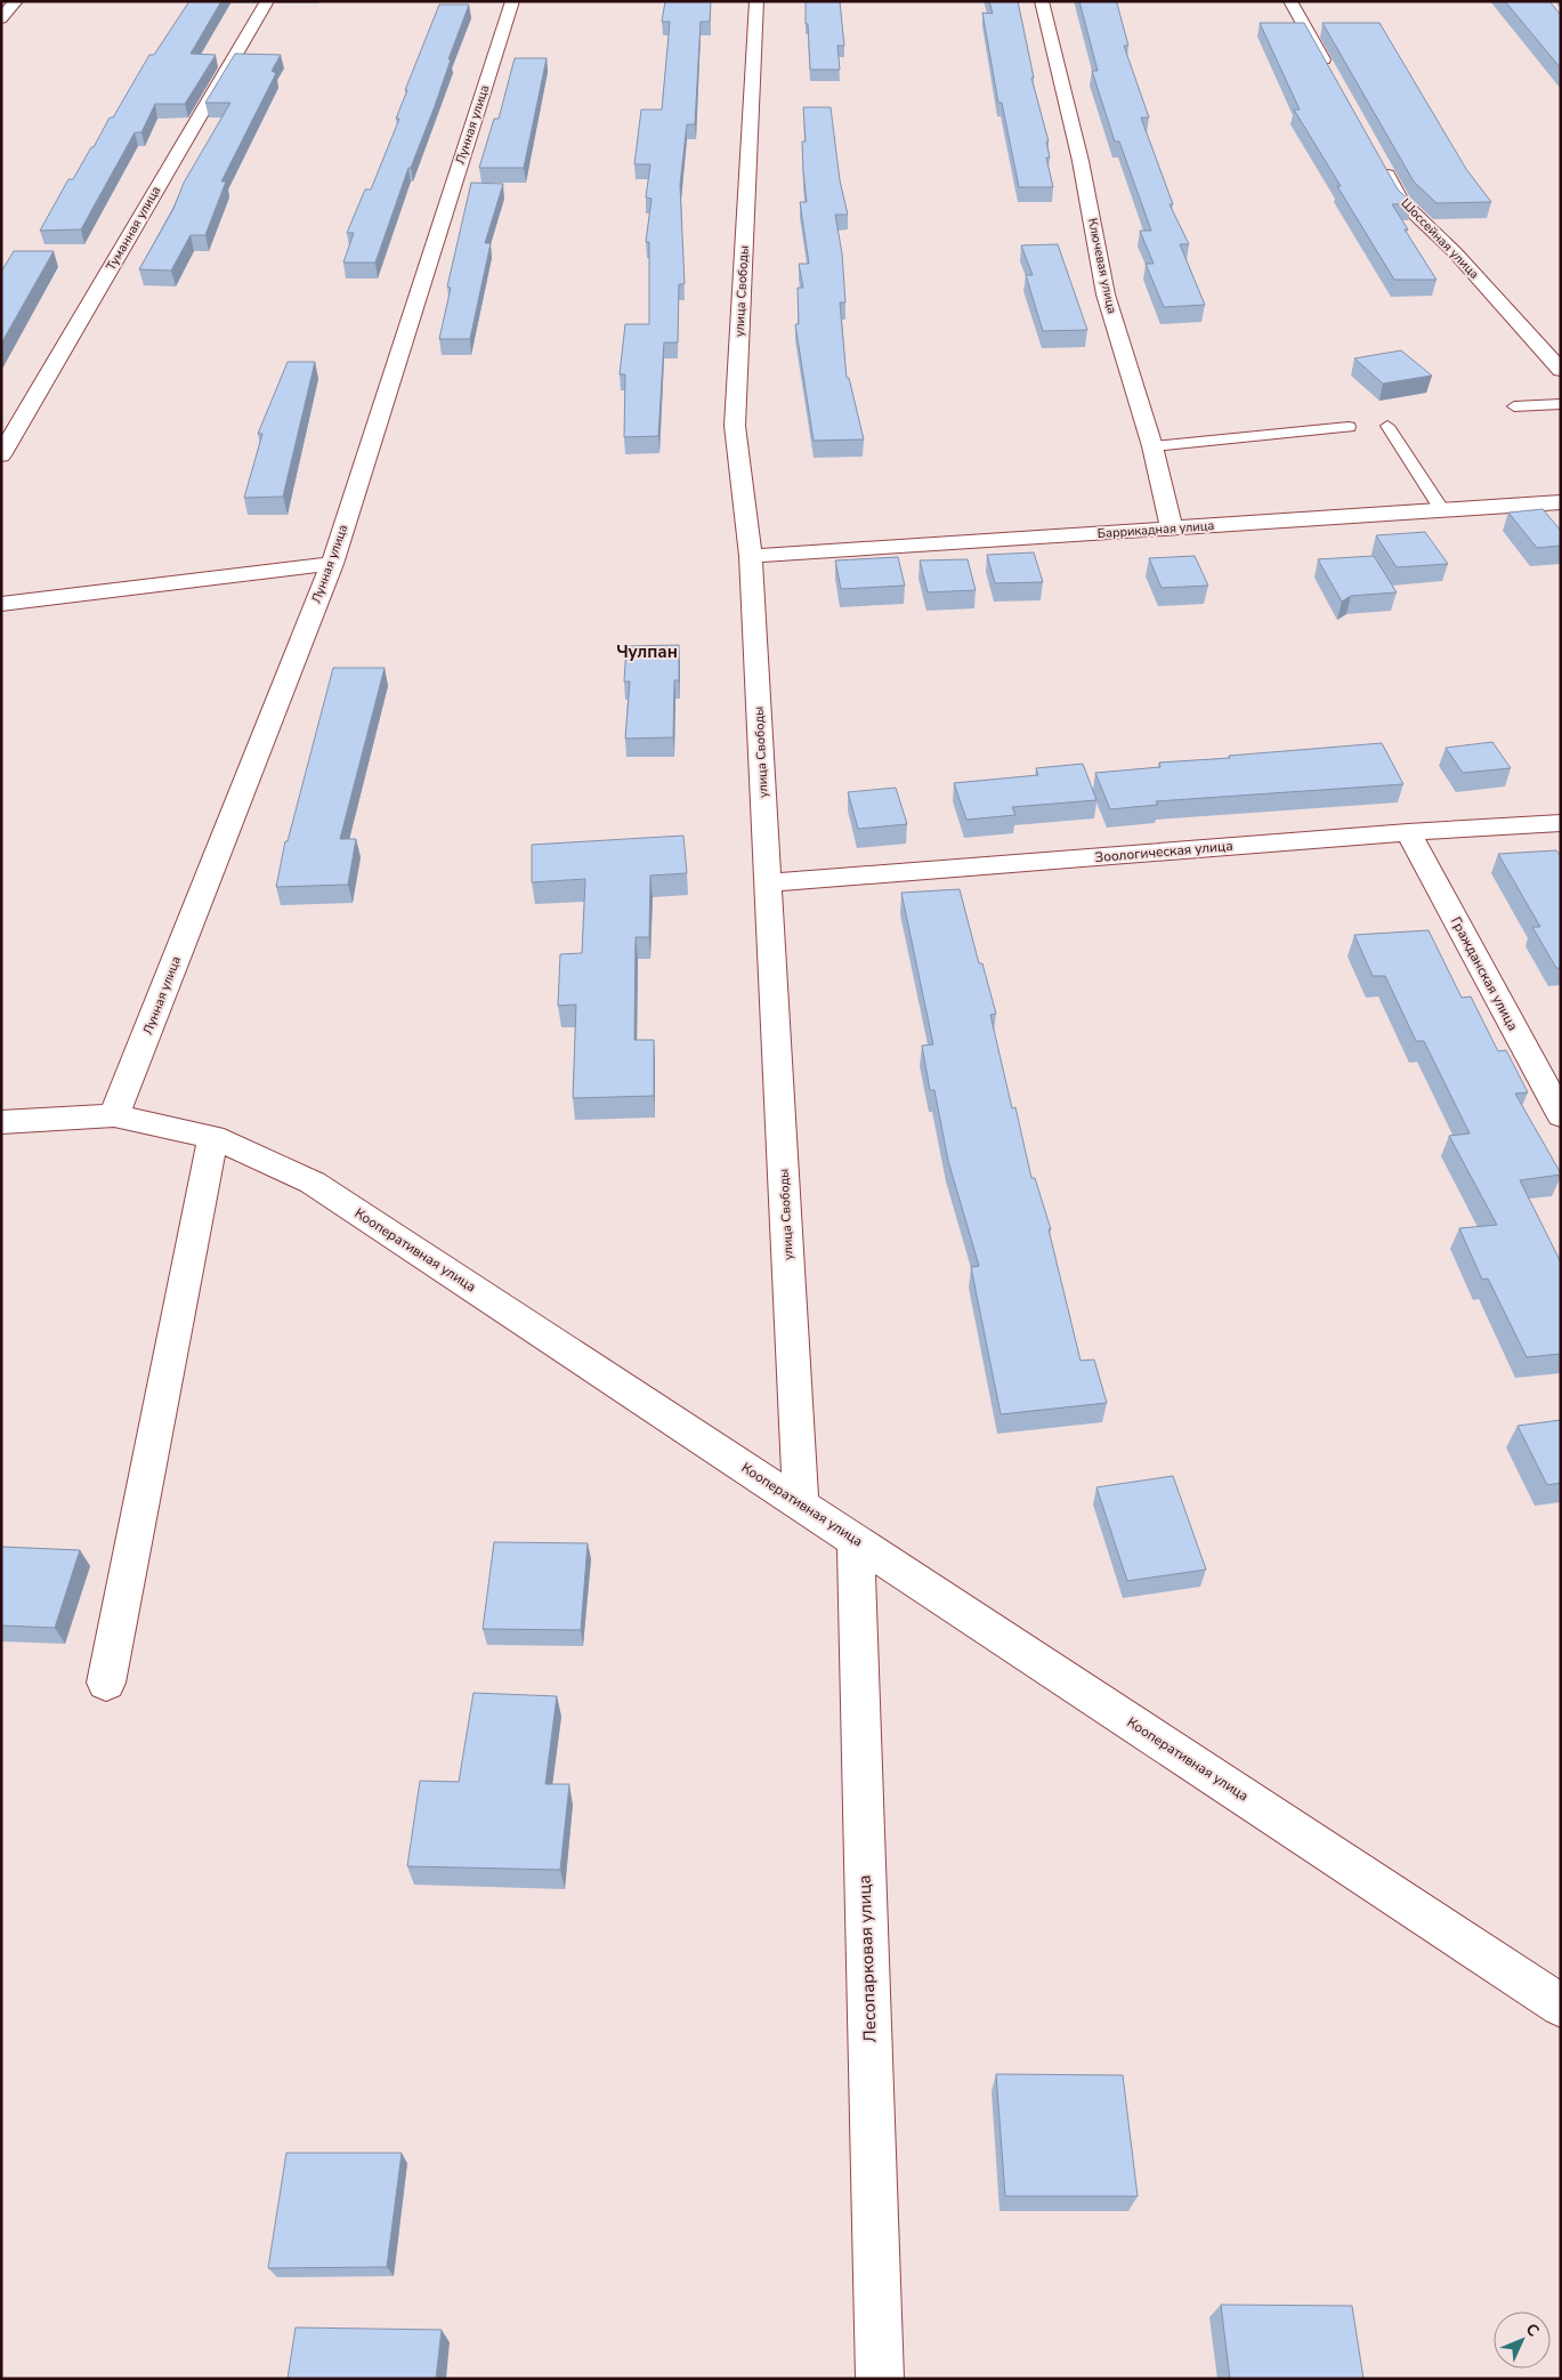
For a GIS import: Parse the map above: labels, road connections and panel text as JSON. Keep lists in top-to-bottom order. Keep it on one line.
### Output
{"streets":{"street":["Лунная улица","Туманная улица","Шоссейная улица","Ключевая улица","улица Свободы","Баррикадная улица","Зоологическая улица","Гражданская улица","Кооперативная улица","Лесопарковая улица"]},"crossings":[["Лунная улица","Кооперативная улица"],["Ключевая улица","Баррикадная улица"],["улица Свободы","Баррикадная улица"],["улица Свободы","Зоологическая улица"],["улица Свободы","Кооперативная улица"],["Зоологическая улица","Гражданская улица"],["Кооперативная улица","Лесопарковая улица"]],"districts":["Чулпан"],"north":"top right"}
